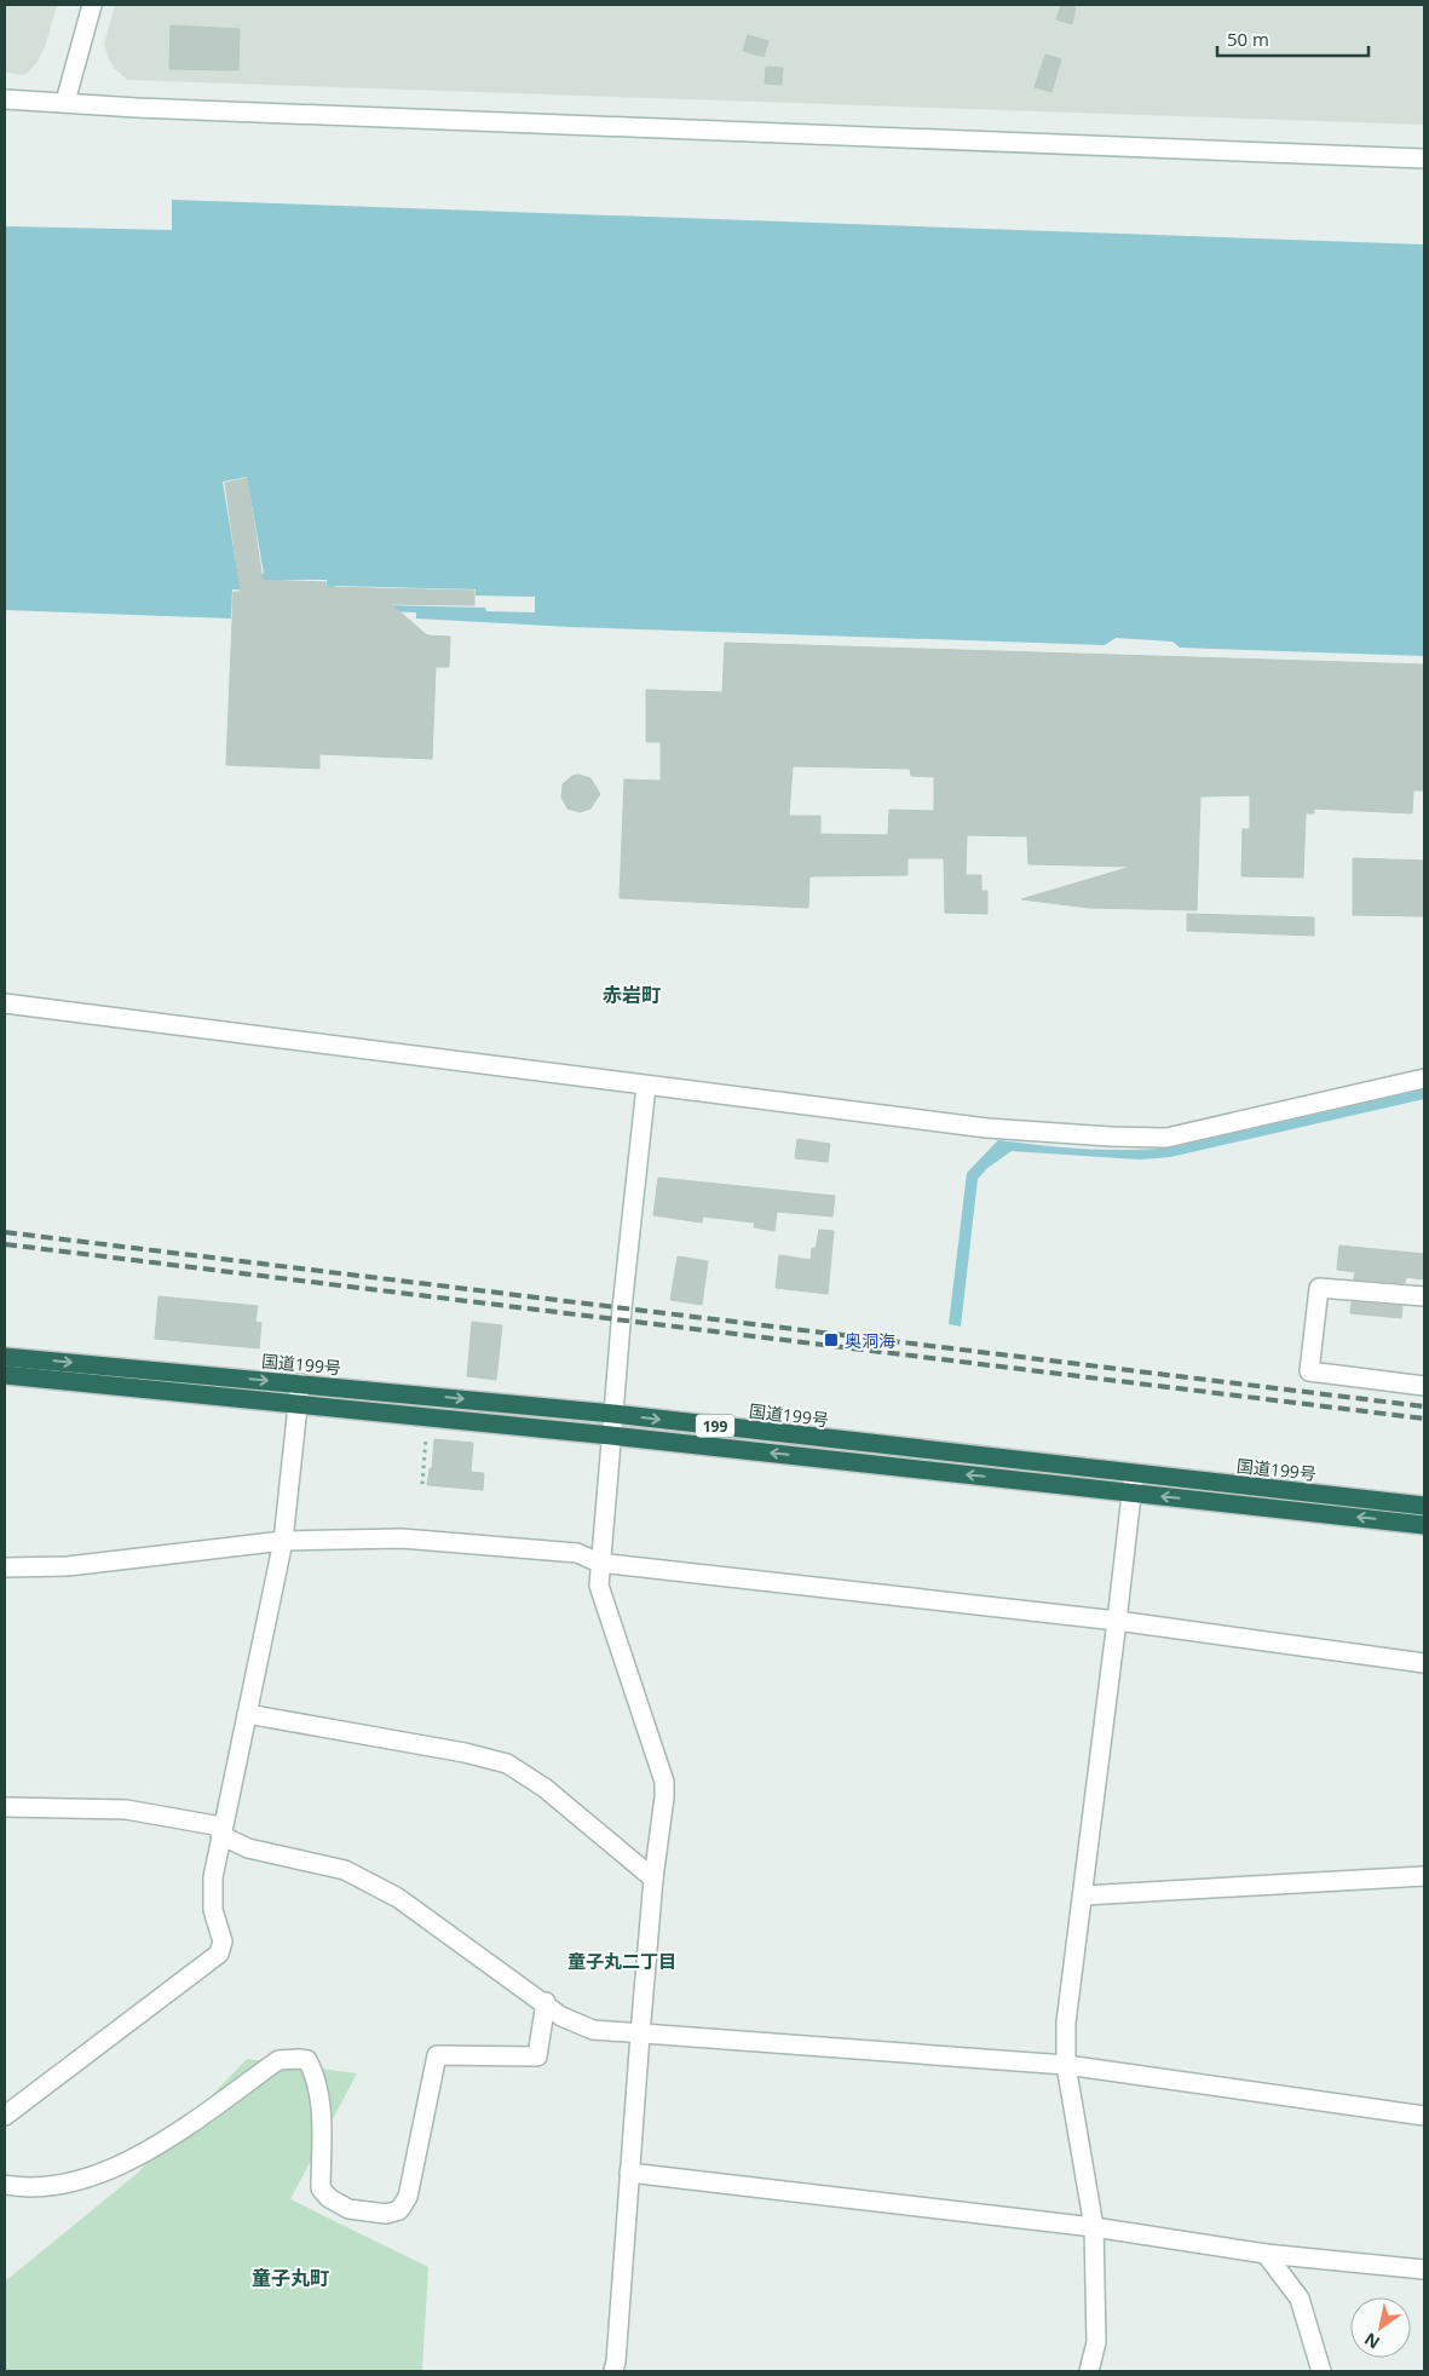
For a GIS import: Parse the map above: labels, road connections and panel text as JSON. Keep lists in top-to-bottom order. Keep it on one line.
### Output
{"streets":{"highway":["国道199号","199"]},"districts":["赤岩町","童子丸二丁目","童子丸町"],"places":{"transit":["奥洞海"]},"scale_bar":"50 m","north":"bottom left"}
